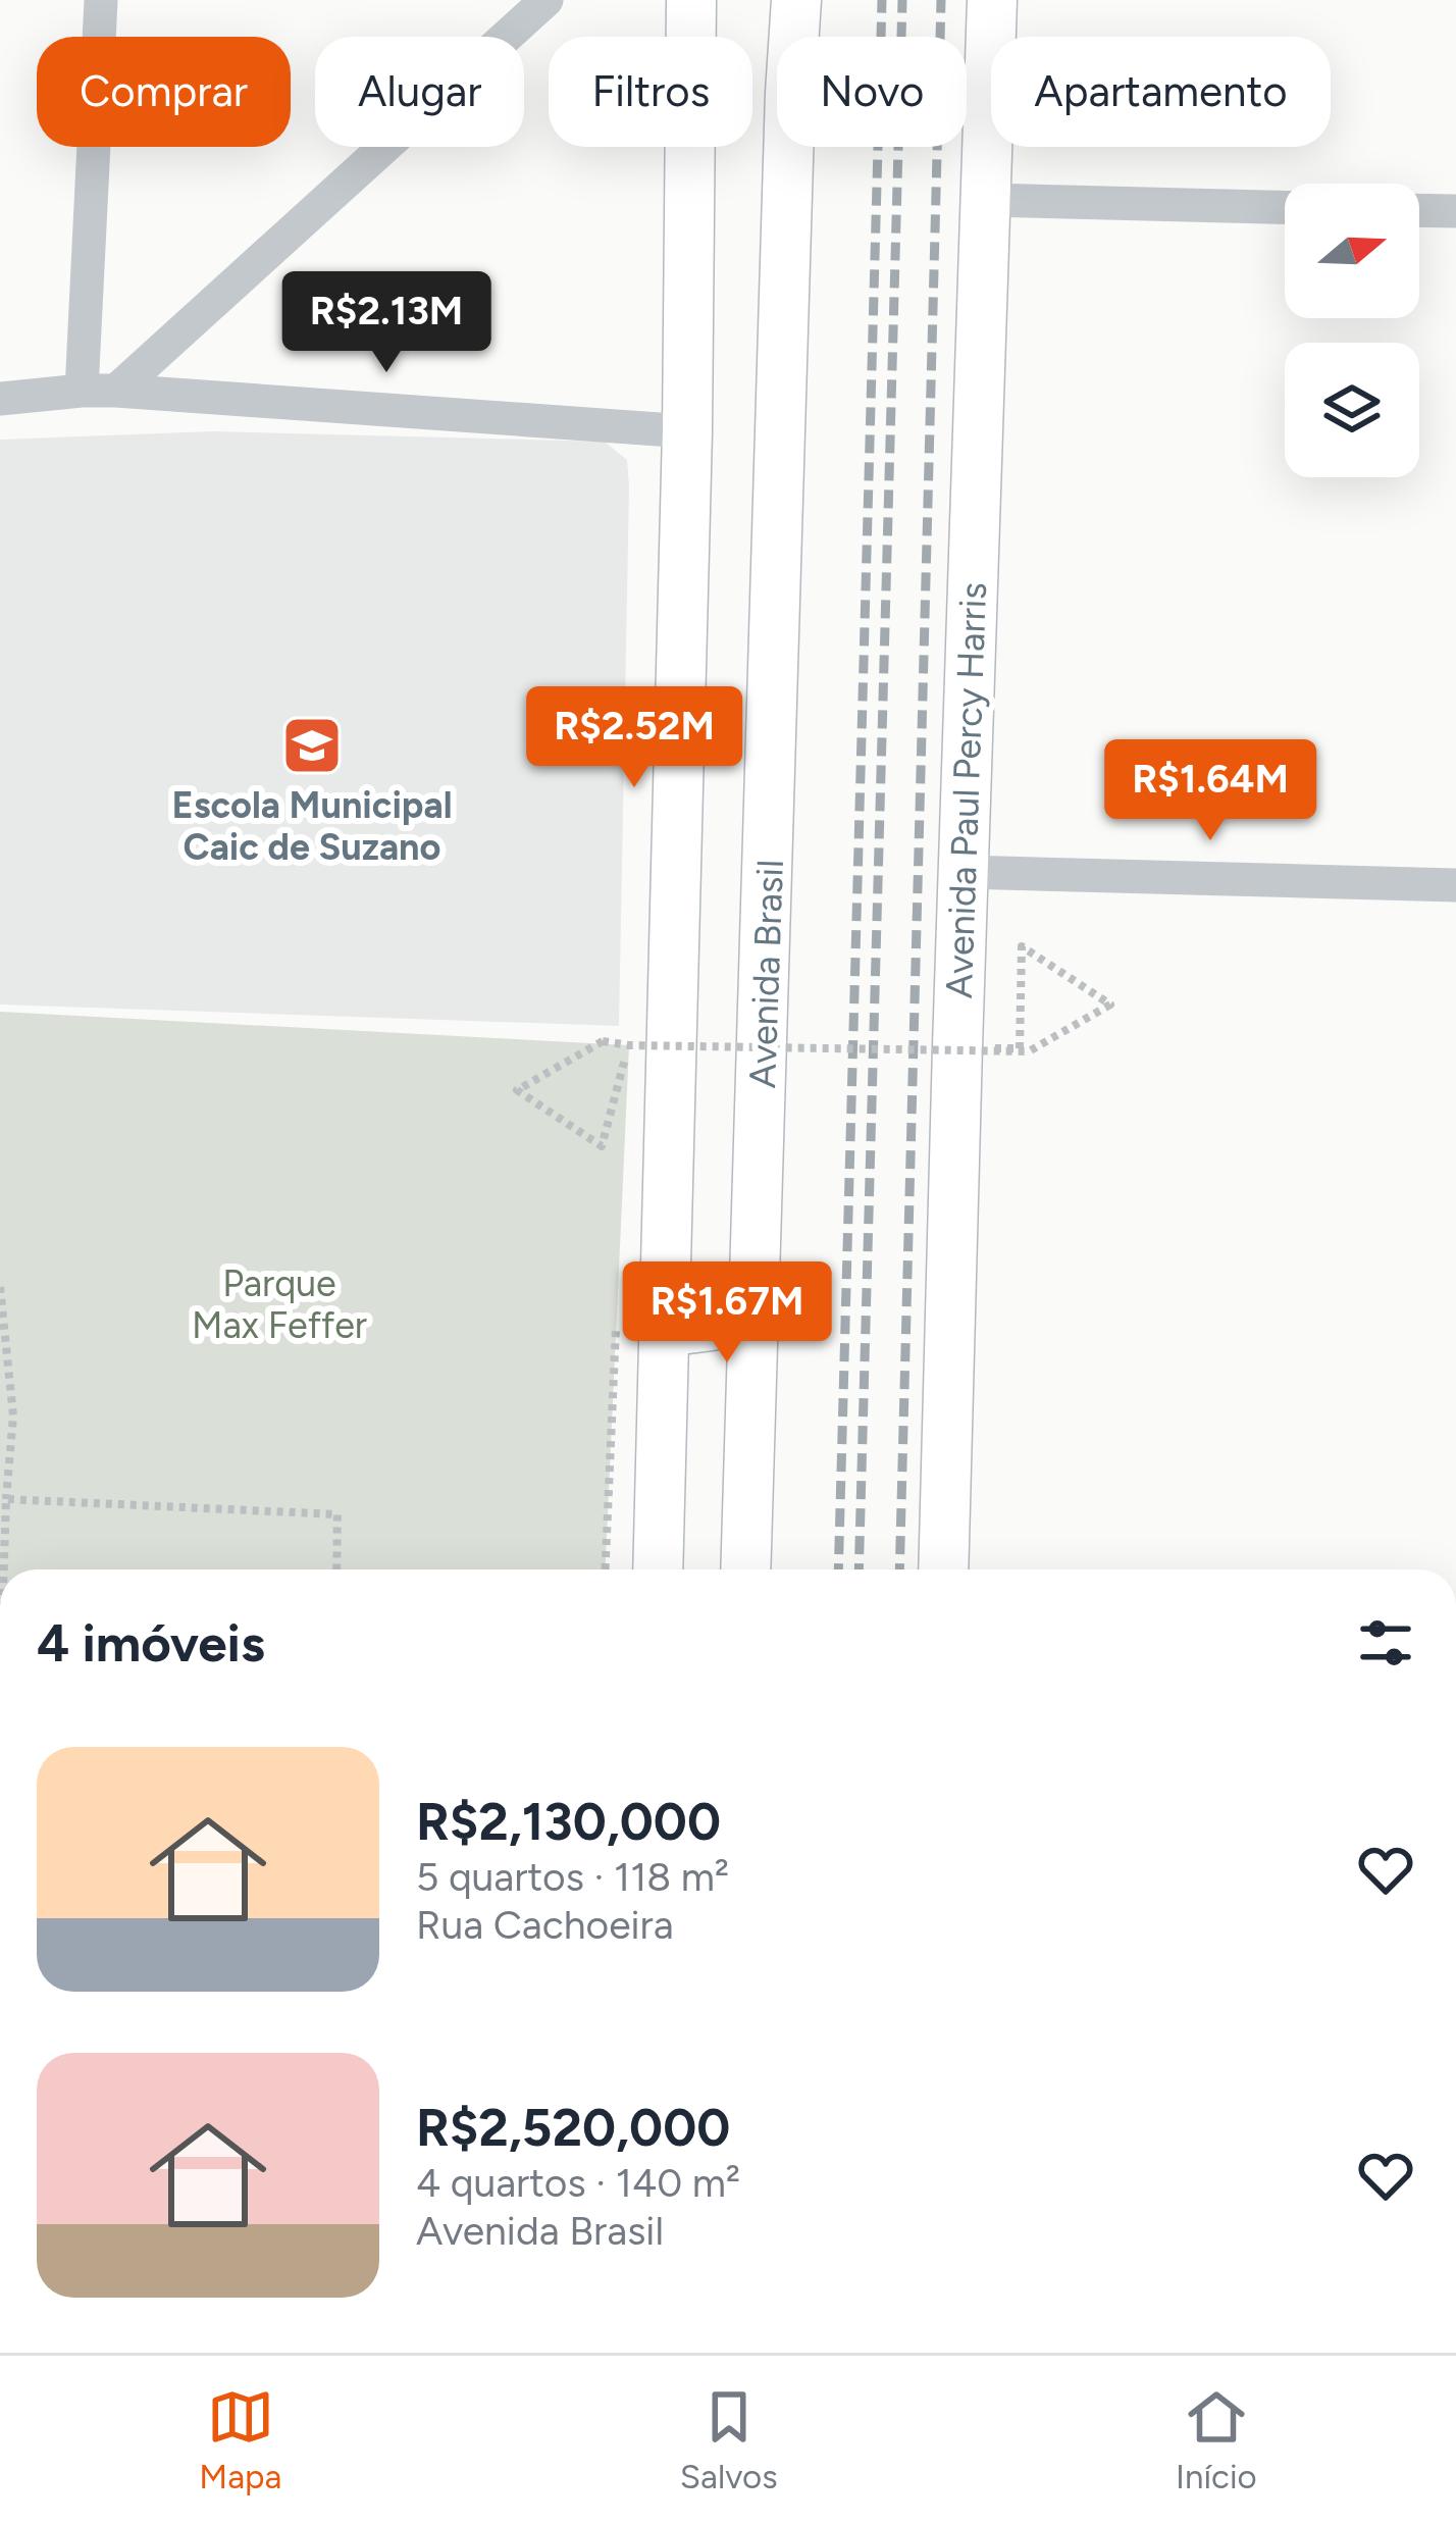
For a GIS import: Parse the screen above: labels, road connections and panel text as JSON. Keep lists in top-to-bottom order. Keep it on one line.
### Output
{"streets":{"main road":["Avenida Paul Percy Harris","Avenida Brasil"]},"parks":["Parque Max Feffer"],"places":{"school or university":["Escola Municipal Caic de Suzano"]},"north":"right","page":{"chip":["Comprar","Alugar","Filtros","Novo","Apartamento"],"price":["R$2.13M","R$2.52M","R$1.64M","R$1.67M"],"heading":"4 imóveis","list":[{"name":"R$2,130,000","note":"5 quartos · 118 m² · Rua Cachoeira"},{"name":"R$2,520,000","note":"4 quartos · 140 m² · Avenida Brasil"}],"tabs":["Mapa","Salvos","Início"]}}
